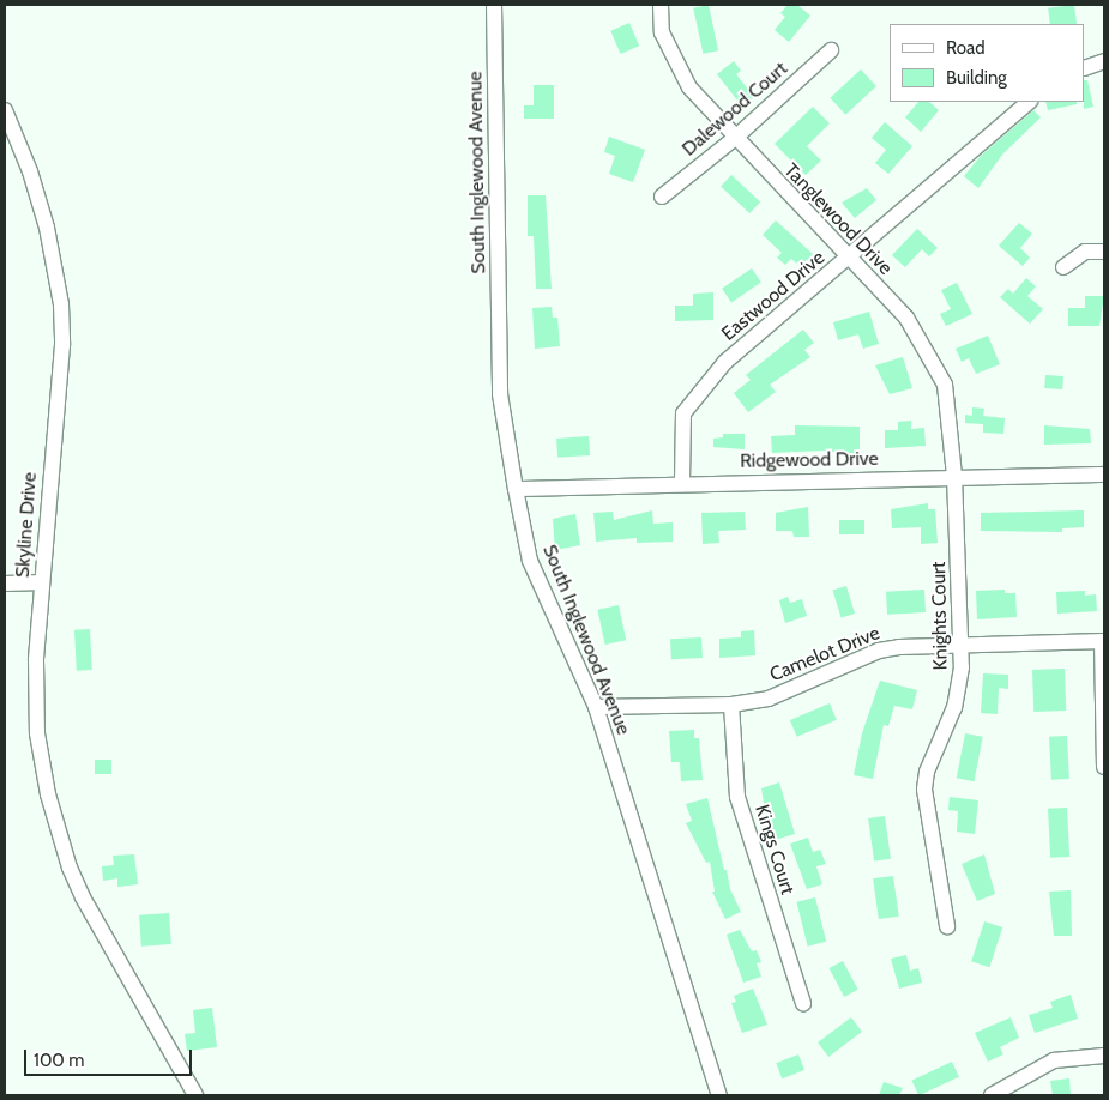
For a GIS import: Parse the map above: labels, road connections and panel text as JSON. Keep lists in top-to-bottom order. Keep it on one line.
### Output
{"streets":{"street":["Dalewood Court","South Inglewood Avenue","Tanglewood Drive","Eastwood Drive","Ridgewood Drive","Skyline Drive","Knights Court","Camelot Drive","Kings Court"]},"crossings":[["Dalewood Court","Tanglewood Drive"],["South Inglewood Avenue","Ridgewood Drive"],["South Inglewood Avenue","Camelot Drive"],["Tanglewood Drive","Eastwood Drive"],["Tanglewood Drive","Ridgewood Drive"],["Tanglewood Drive","Knights Court"],["Eastwood Drive","Ridgewood Drive"],["Ridgewood Drive","Knights Court"],["Knights Court","Camelot Drive"],["Camelot Drive","Kings Court"]],"legend":["Road","Building"],"scale_bar":"100 m"}
